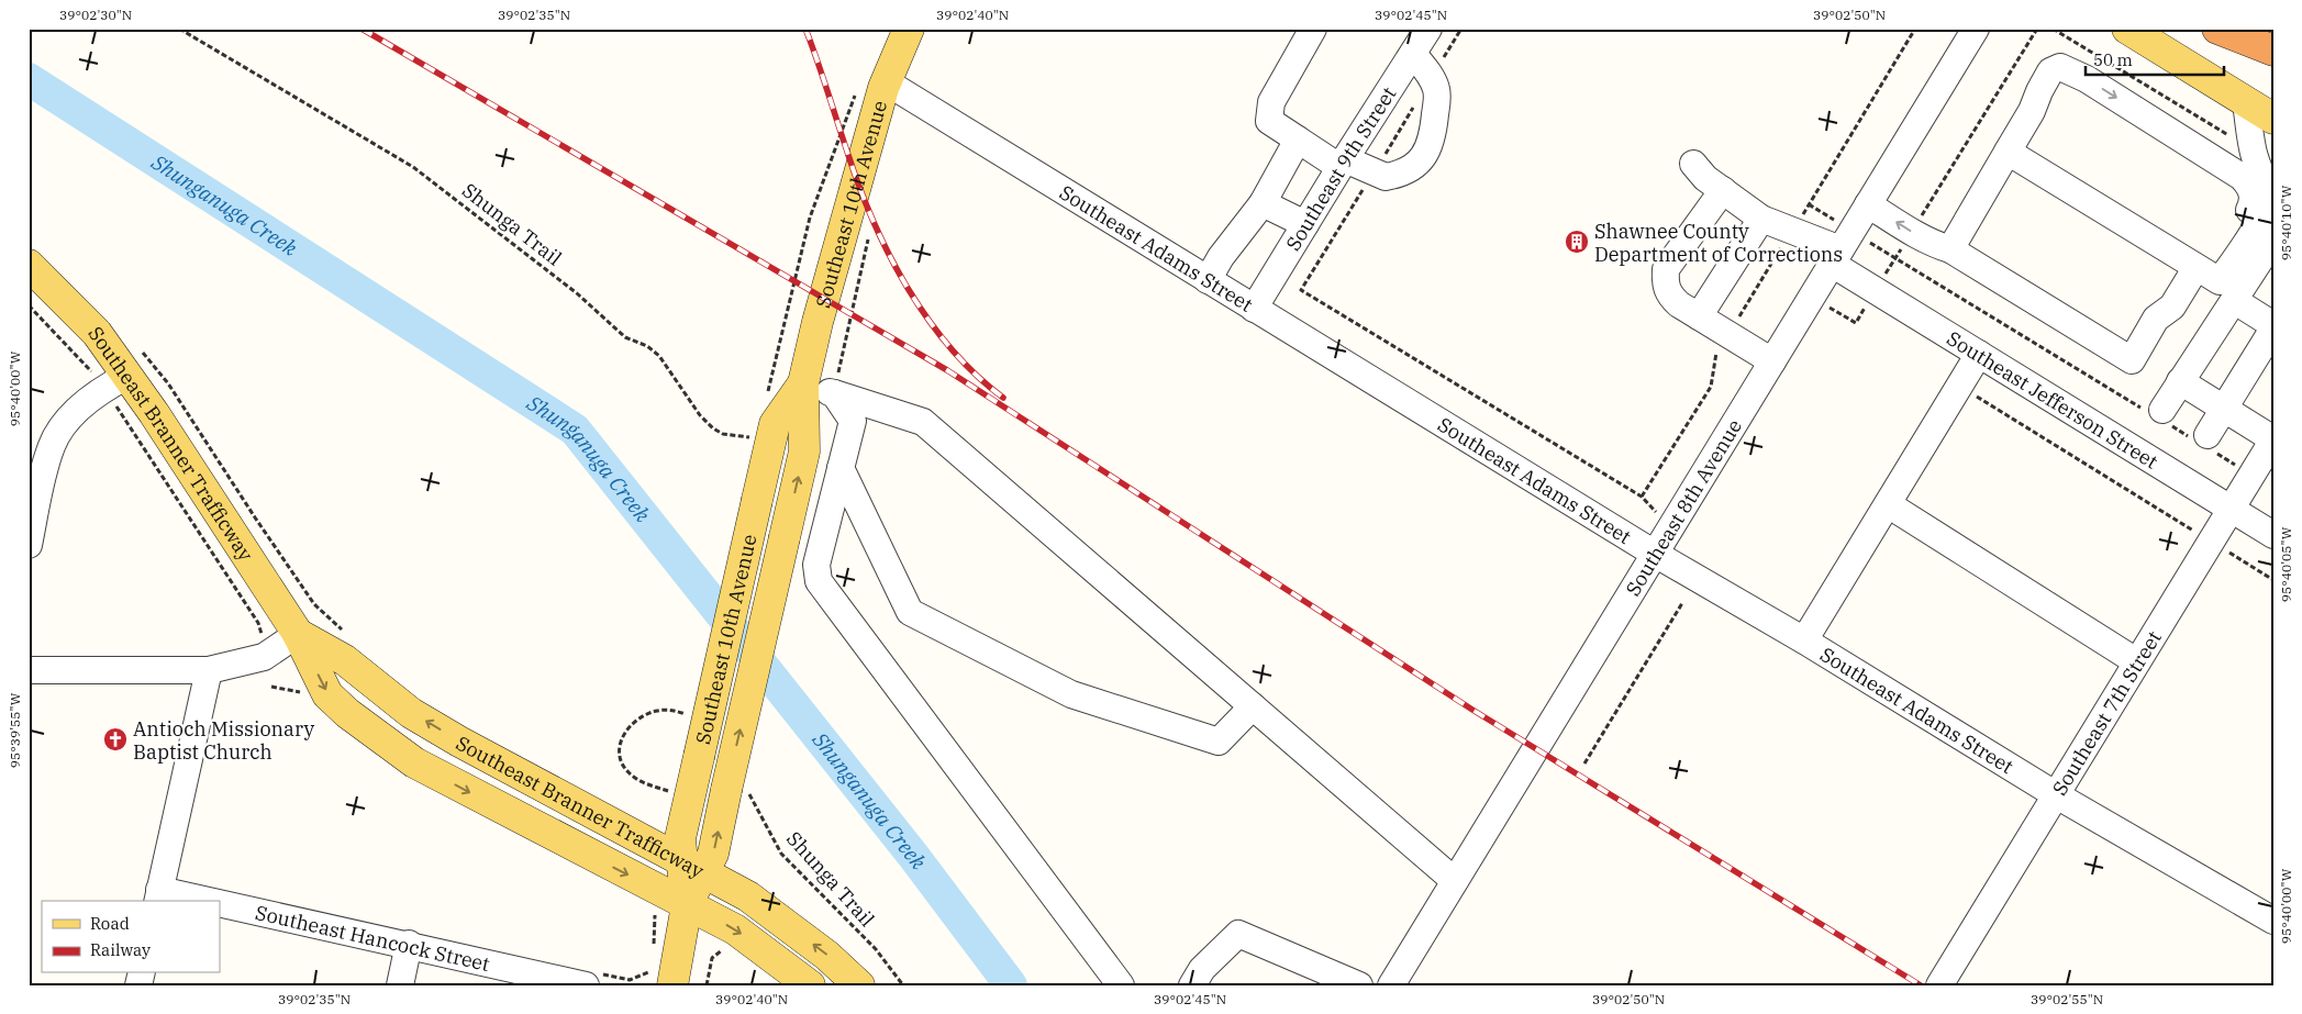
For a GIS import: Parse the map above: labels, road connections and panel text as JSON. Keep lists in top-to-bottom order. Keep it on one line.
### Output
{"streets":{"main road":["Southeast 10th Avenue","Southeast Branner Trafficway"],"street":["Southeast 9th Street","Southeast Adams Street","Southeast Jefferson Street","Southeast 8th Avenue","Southeast 7th Street","Southeast Hancock Street"],"path":["Shunga Trail"]},"crossings":[["Southeast 9th Street","Southeast Adams Street"],["Southeast 10th Avenue","Shunga Trail"],["Southeast 10th Avenue","Southeast Adams Street"],["Southeast 10th Avenue","Southeast Branner Trafficway"],["Southeast Adams Street","Southeast 8th Avenue"],["Southeast Adams Street","Southeast 7th Street"],["Southeast Jefferson Street","Southeast 8th Avenue"],["Southeast Jefferson Street","Southeast 7th Street"]],"water":["Shunganuga Creek"],"places":{"building":["Shawnee County Department of Corrections"],"church":["Antioch Missionary Baptist Church"]},"legend":["Road","Railway"],"scale_bar":"50 m","coordinates":["39°02'30\"N","39°02'35\"N","39°02'40\"N","39°02'45\"N","39°02'50\"N","95°40'10\"W","95°40'00\"W","95°40'05\"W","95°39'55\"W","39°02'55\"N"]}
